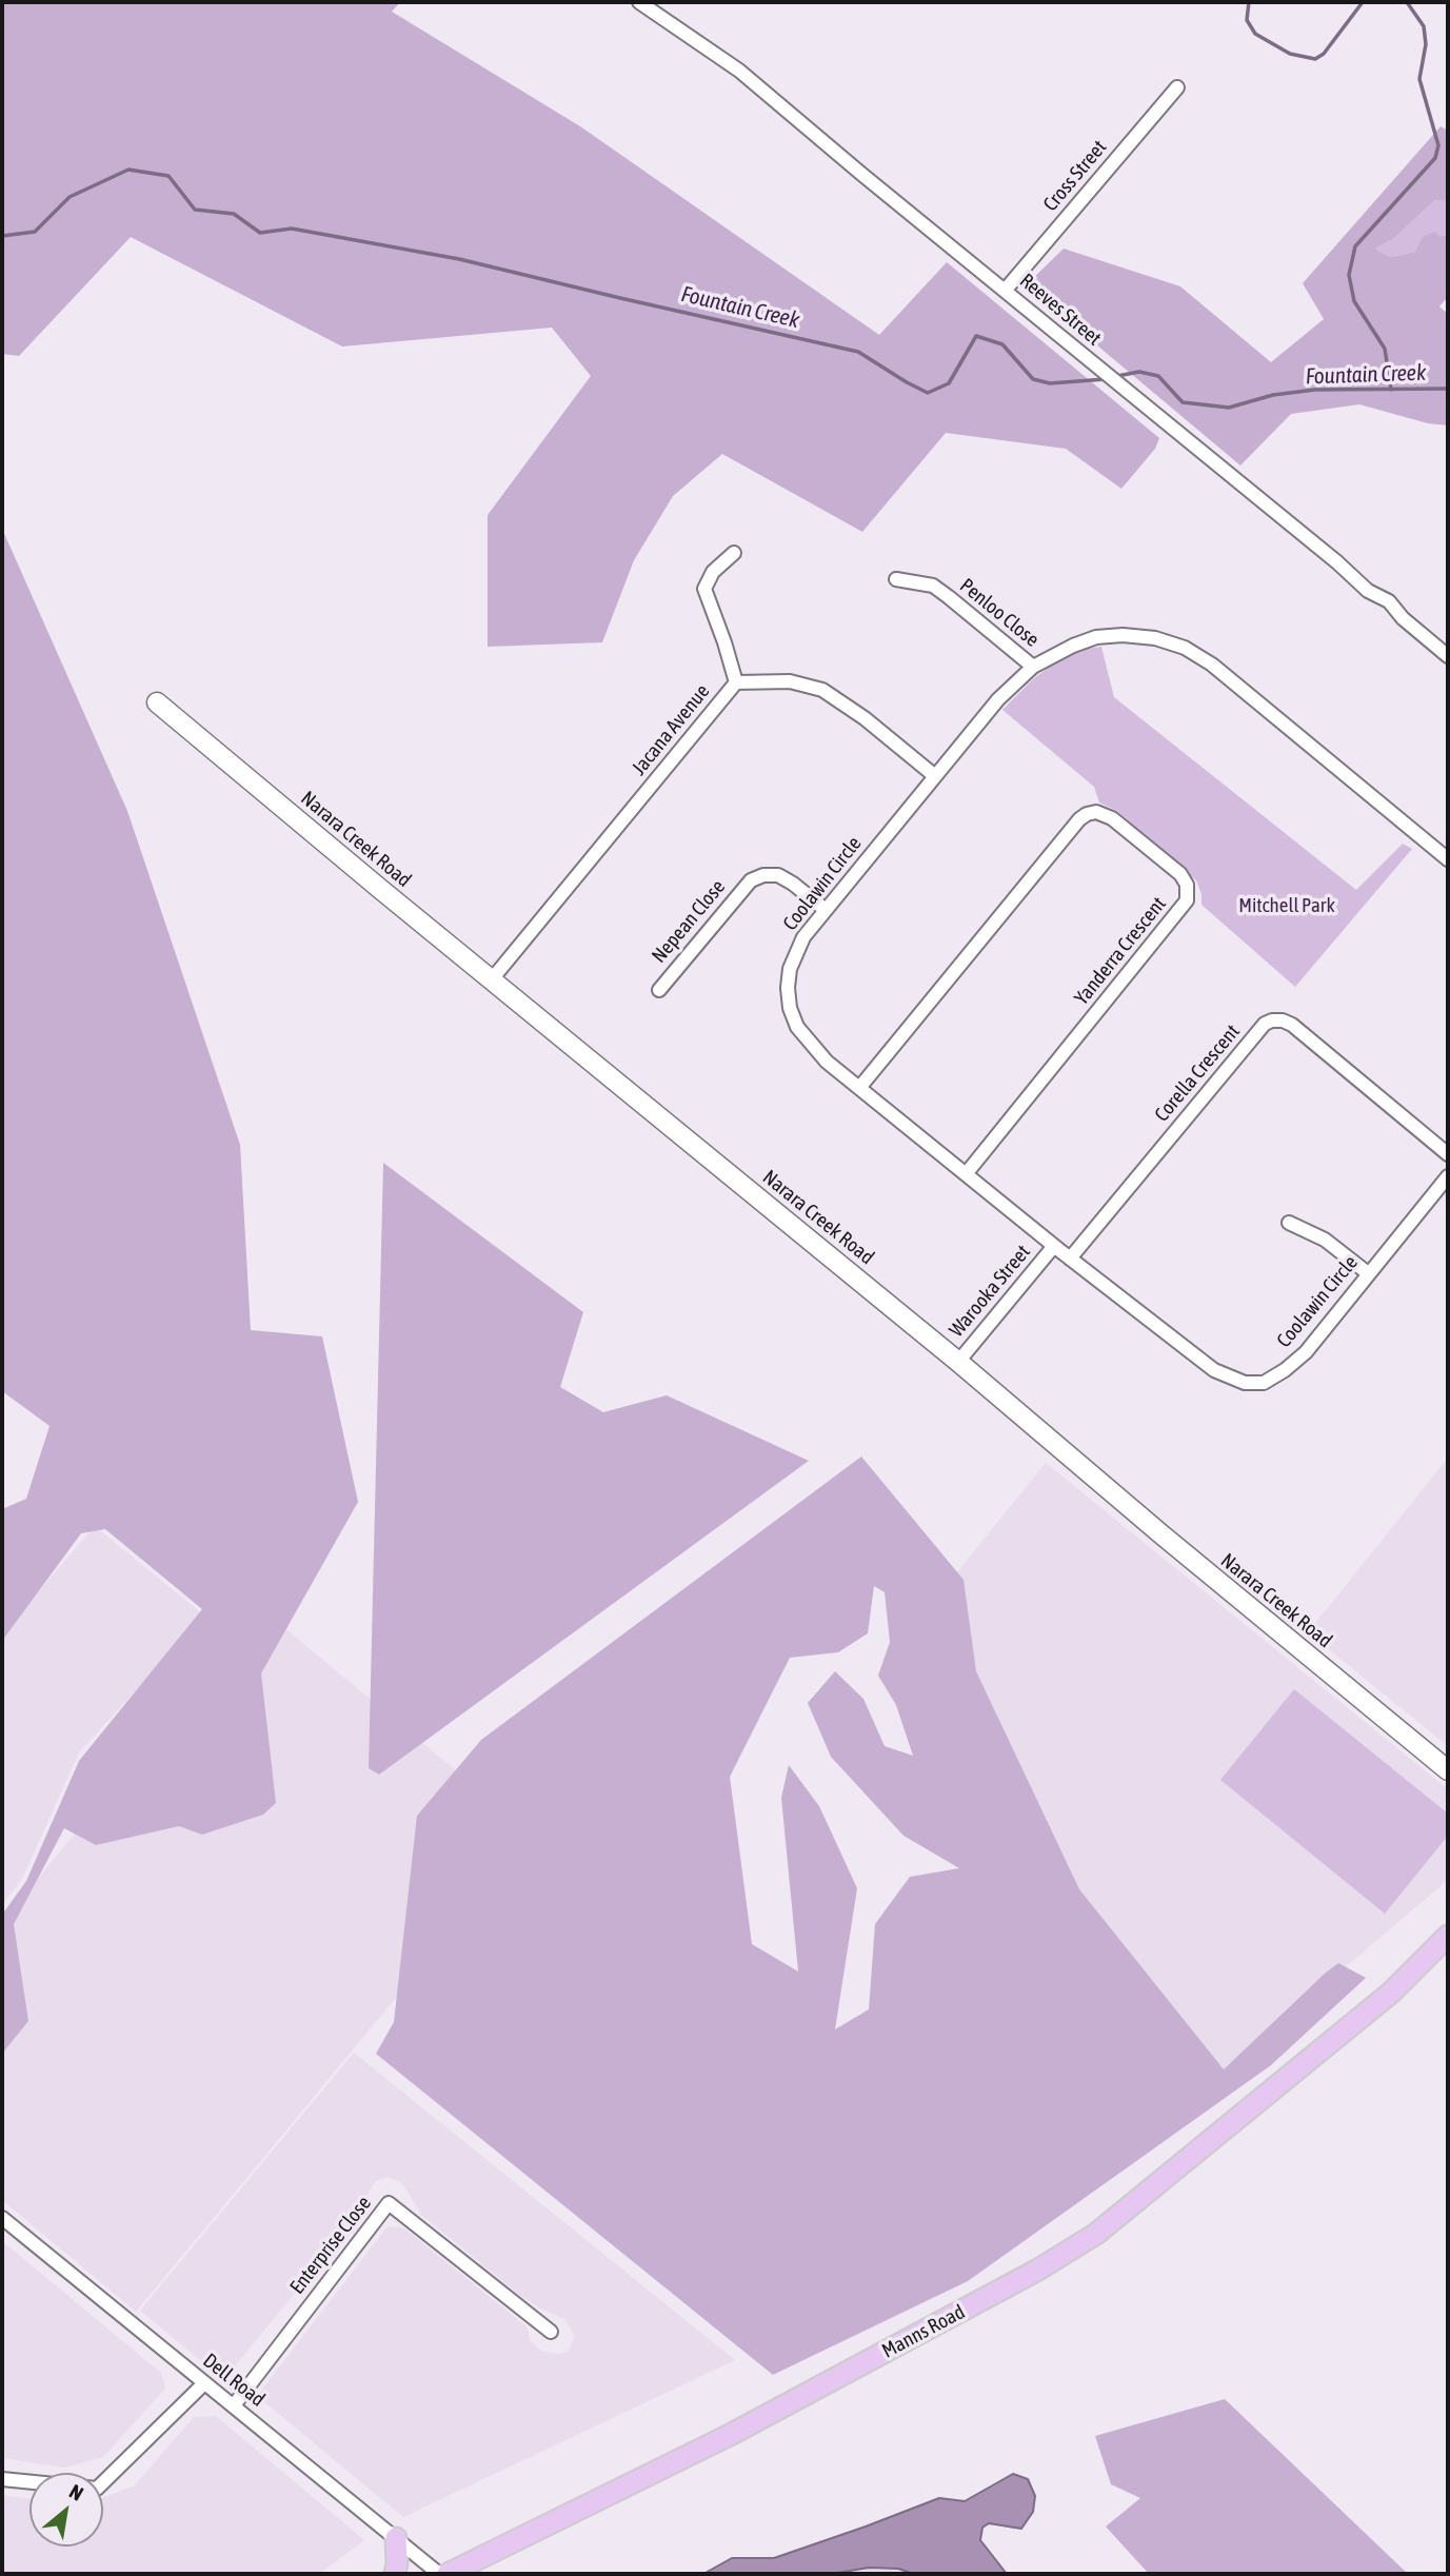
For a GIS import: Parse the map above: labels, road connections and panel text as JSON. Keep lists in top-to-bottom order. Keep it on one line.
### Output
{"streets":{"main road":["Manns Road"],"street":["Cross Street","Reeves Street","Penloo Close","Jacana Avenue","Narara Creek Road","Coolawin Circle","Nepean Close","Yanderra Crescent","Corella Crescent","Warooka Street","Enterprise Close","Dell Road"]},"crossings":[["Cross Street","Reeves Street"],["Penloo Close","Coolawin Circle"],["Jacana Avenue","Narara Creek Road"],["Jacana Avenue","Coolawin Circle"],["Narara Creek Road","Warooka Street"],["Coolawin Circle","Nepean Close"],["Coolawin Circle","Yanderra Crescent"],["Coolawin Circle","Corella Crescent"],["Coolawin Circle","Warooka Street"],["Enterprise Close","Dell Road"]],"water":["Fountain Creek"],"parks":["Mitchell Park"],"north":"top right"}
